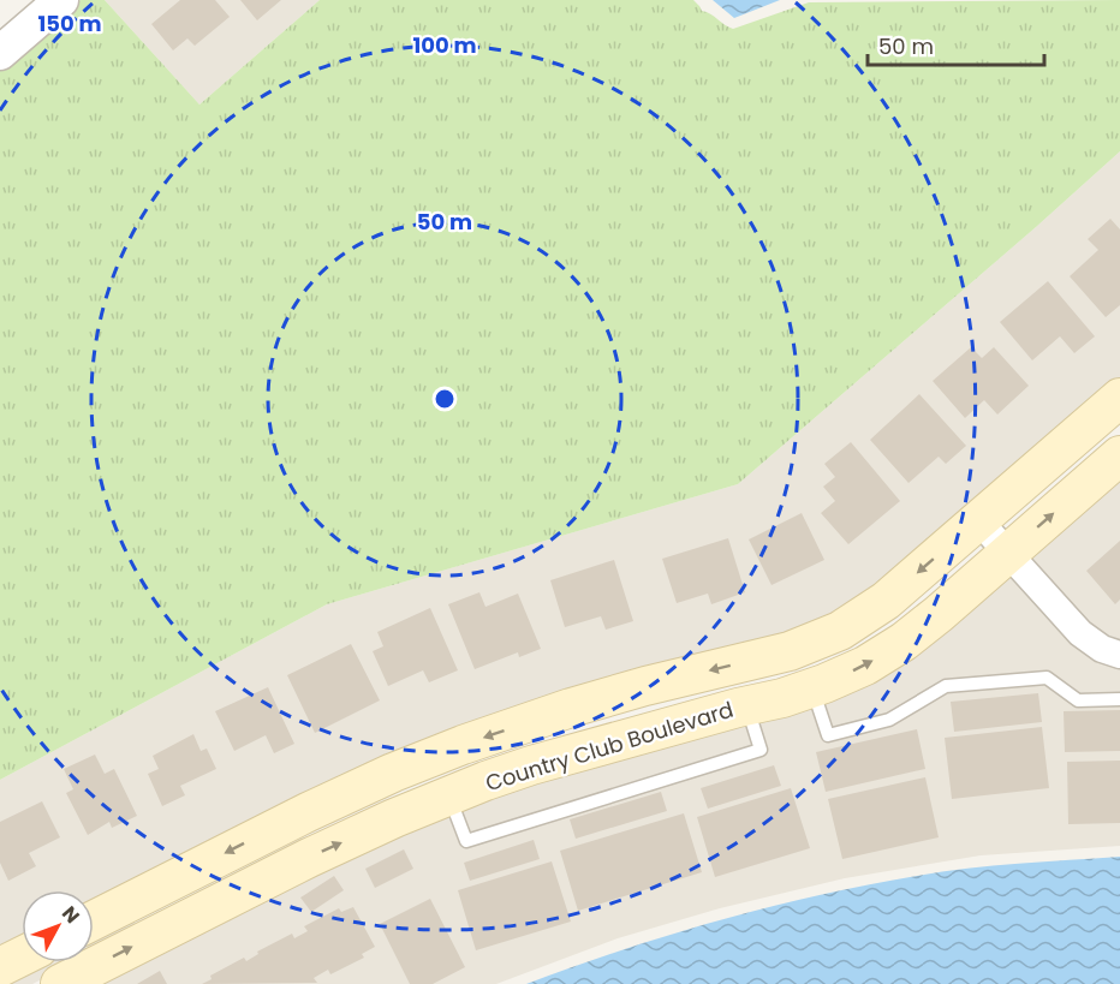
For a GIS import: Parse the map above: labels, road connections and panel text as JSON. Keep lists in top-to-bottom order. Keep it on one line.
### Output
{"streets":{"main road":["Country Club Boulevard"]},"scale_bar":"50 m","north":"top right","rings":["150 m","100 m","50 m"]}
